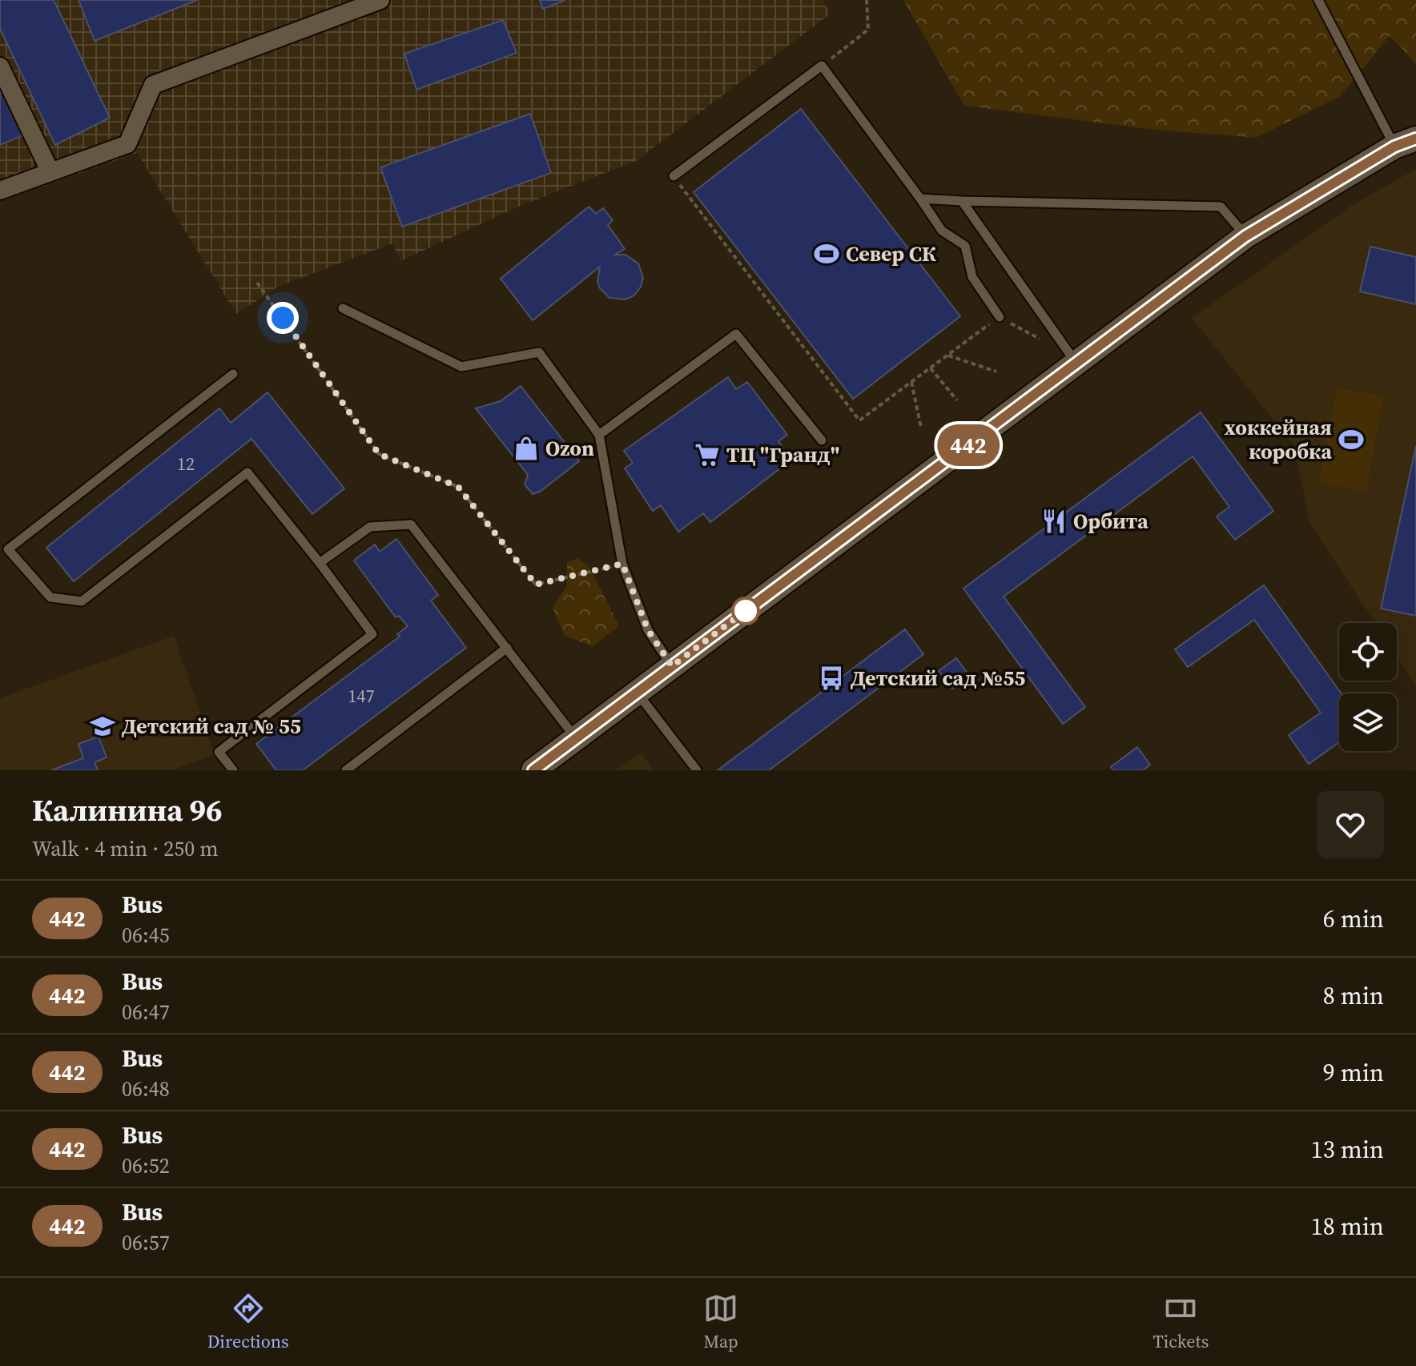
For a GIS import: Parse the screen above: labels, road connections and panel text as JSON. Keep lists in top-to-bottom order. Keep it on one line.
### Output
{"places":{"sports":["Север СК","хоккейная коробка"],"shop":["Ozon"],"supermarket":["ТЦ \"Гранд\""],"restaurant":["Орбита"],"bus stop":["Детский сад №55"],"school or university":["Детский сад № 55"]},"lines":["bus line 442"],"house_numbers":["12","147"],"page":{"on_map":"442","heading":["Калинина 96","Walk · 4 min · 250 m"],"list":[{"mark":"442","name":"Bus","note":"06:45","value":"6 min"},{"mark":"442","name":"Bus","note":"06:47","value":"8 min"},{"mark":"442","name":"Bus","note":"06:48","value":"9 min"},{"mark":"442","name":"Bus","note":"06:52","value":"13 min"},{"mark":"442","name":"Bus","note":"06:57","value":"18 min"}],"tabs":["Directions","Map","Tickets"]}}
